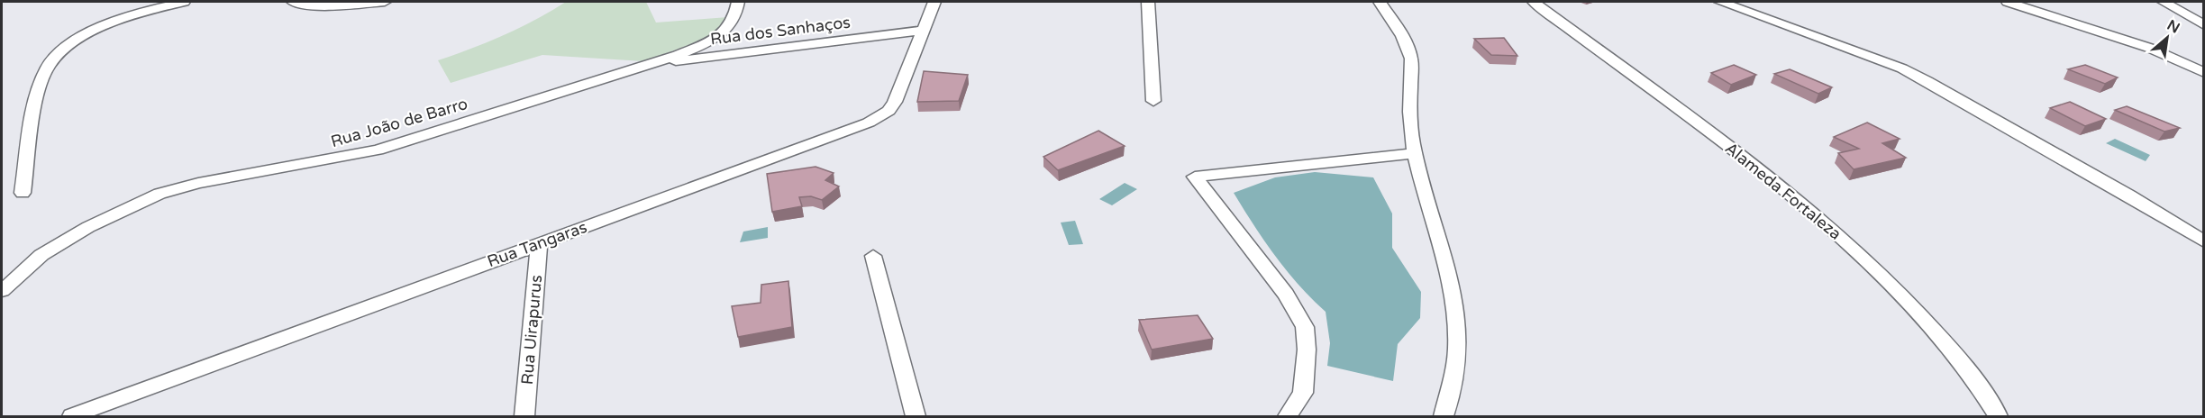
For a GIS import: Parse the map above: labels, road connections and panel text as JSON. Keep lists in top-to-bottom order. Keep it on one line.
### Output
{"streets":{"street":["Rua dos Sanhaços","Rua João de Barro","Alameda Fortaleza","Rua Tangaras","Rua Uirapurus"]},"crossings":[["Rua dos Sanhaços","Rua João de Barro"],["Rua dos Sanhaços","Rua Tangaras"],["Rua Tangaras","Rua Uirapurus"]],"north":"top right"}
